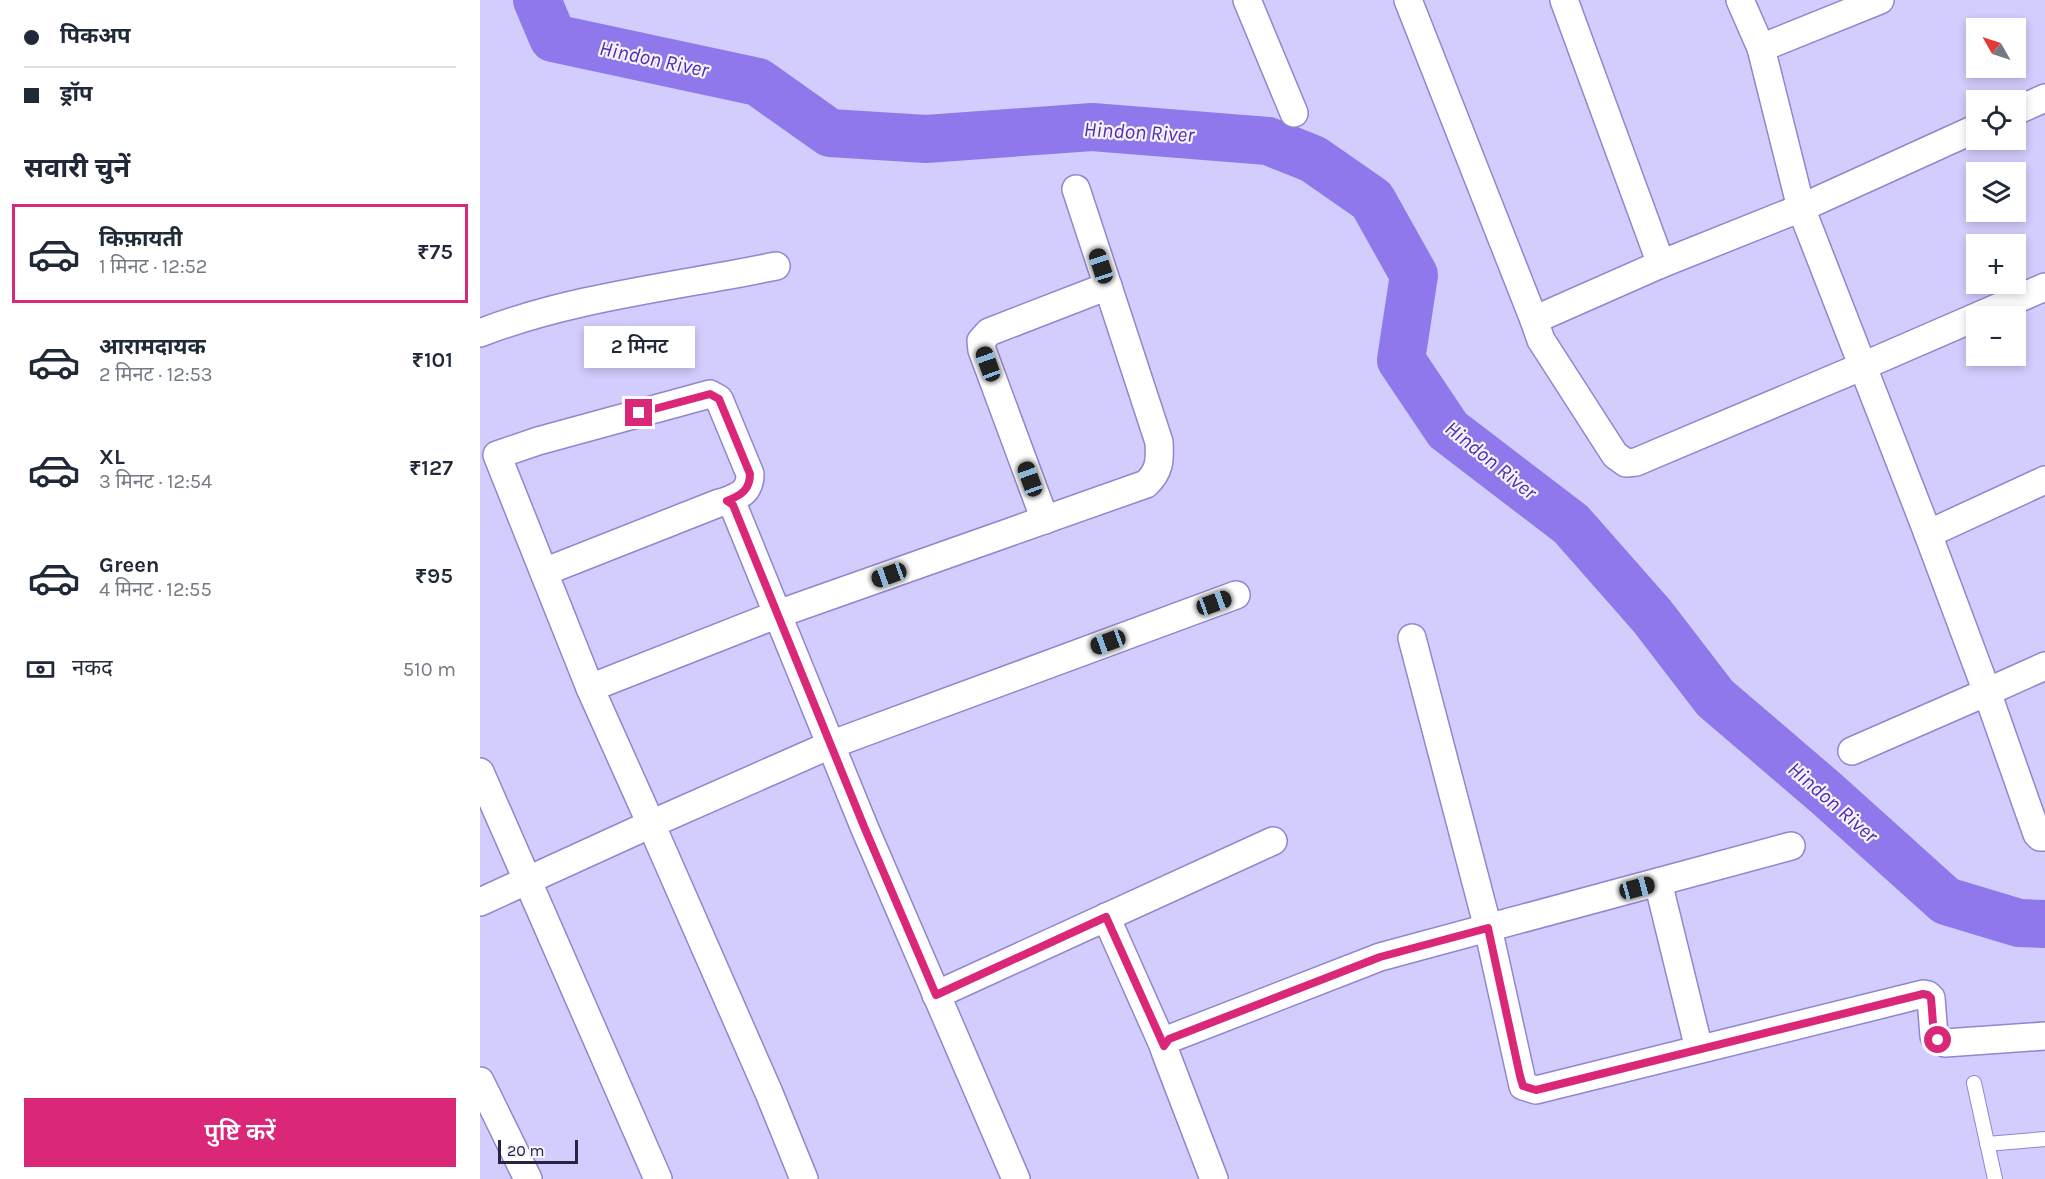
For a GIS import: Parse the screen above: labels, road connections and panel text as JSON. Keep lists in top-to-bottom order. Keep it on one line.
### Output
{"water":["Hindon River"],"scale_bar":"20 m","north":"top left","page":{"banner":["पिकअप","ड्रॉप"],"map_buttons":["+","−"],"heading":"सवारी चुनें","list":[{"name":"किफ़ायती","note":"1 मिनट · 12:52","value":"₹75"},{"name":"आरामदायक","note":"2 मिनट · 12:53","value":"₹101"},{"name":"XL","note":"3 मिनट · 12:54","value":"₹127"},{"name":"Green","note":"4 मिनट · 12:55","value":"₹95"}],"bubble":"2 मिनट","pay":["नकद","510 m"],"buttons":"पुष्टि करें","scale":"20 m"}}
